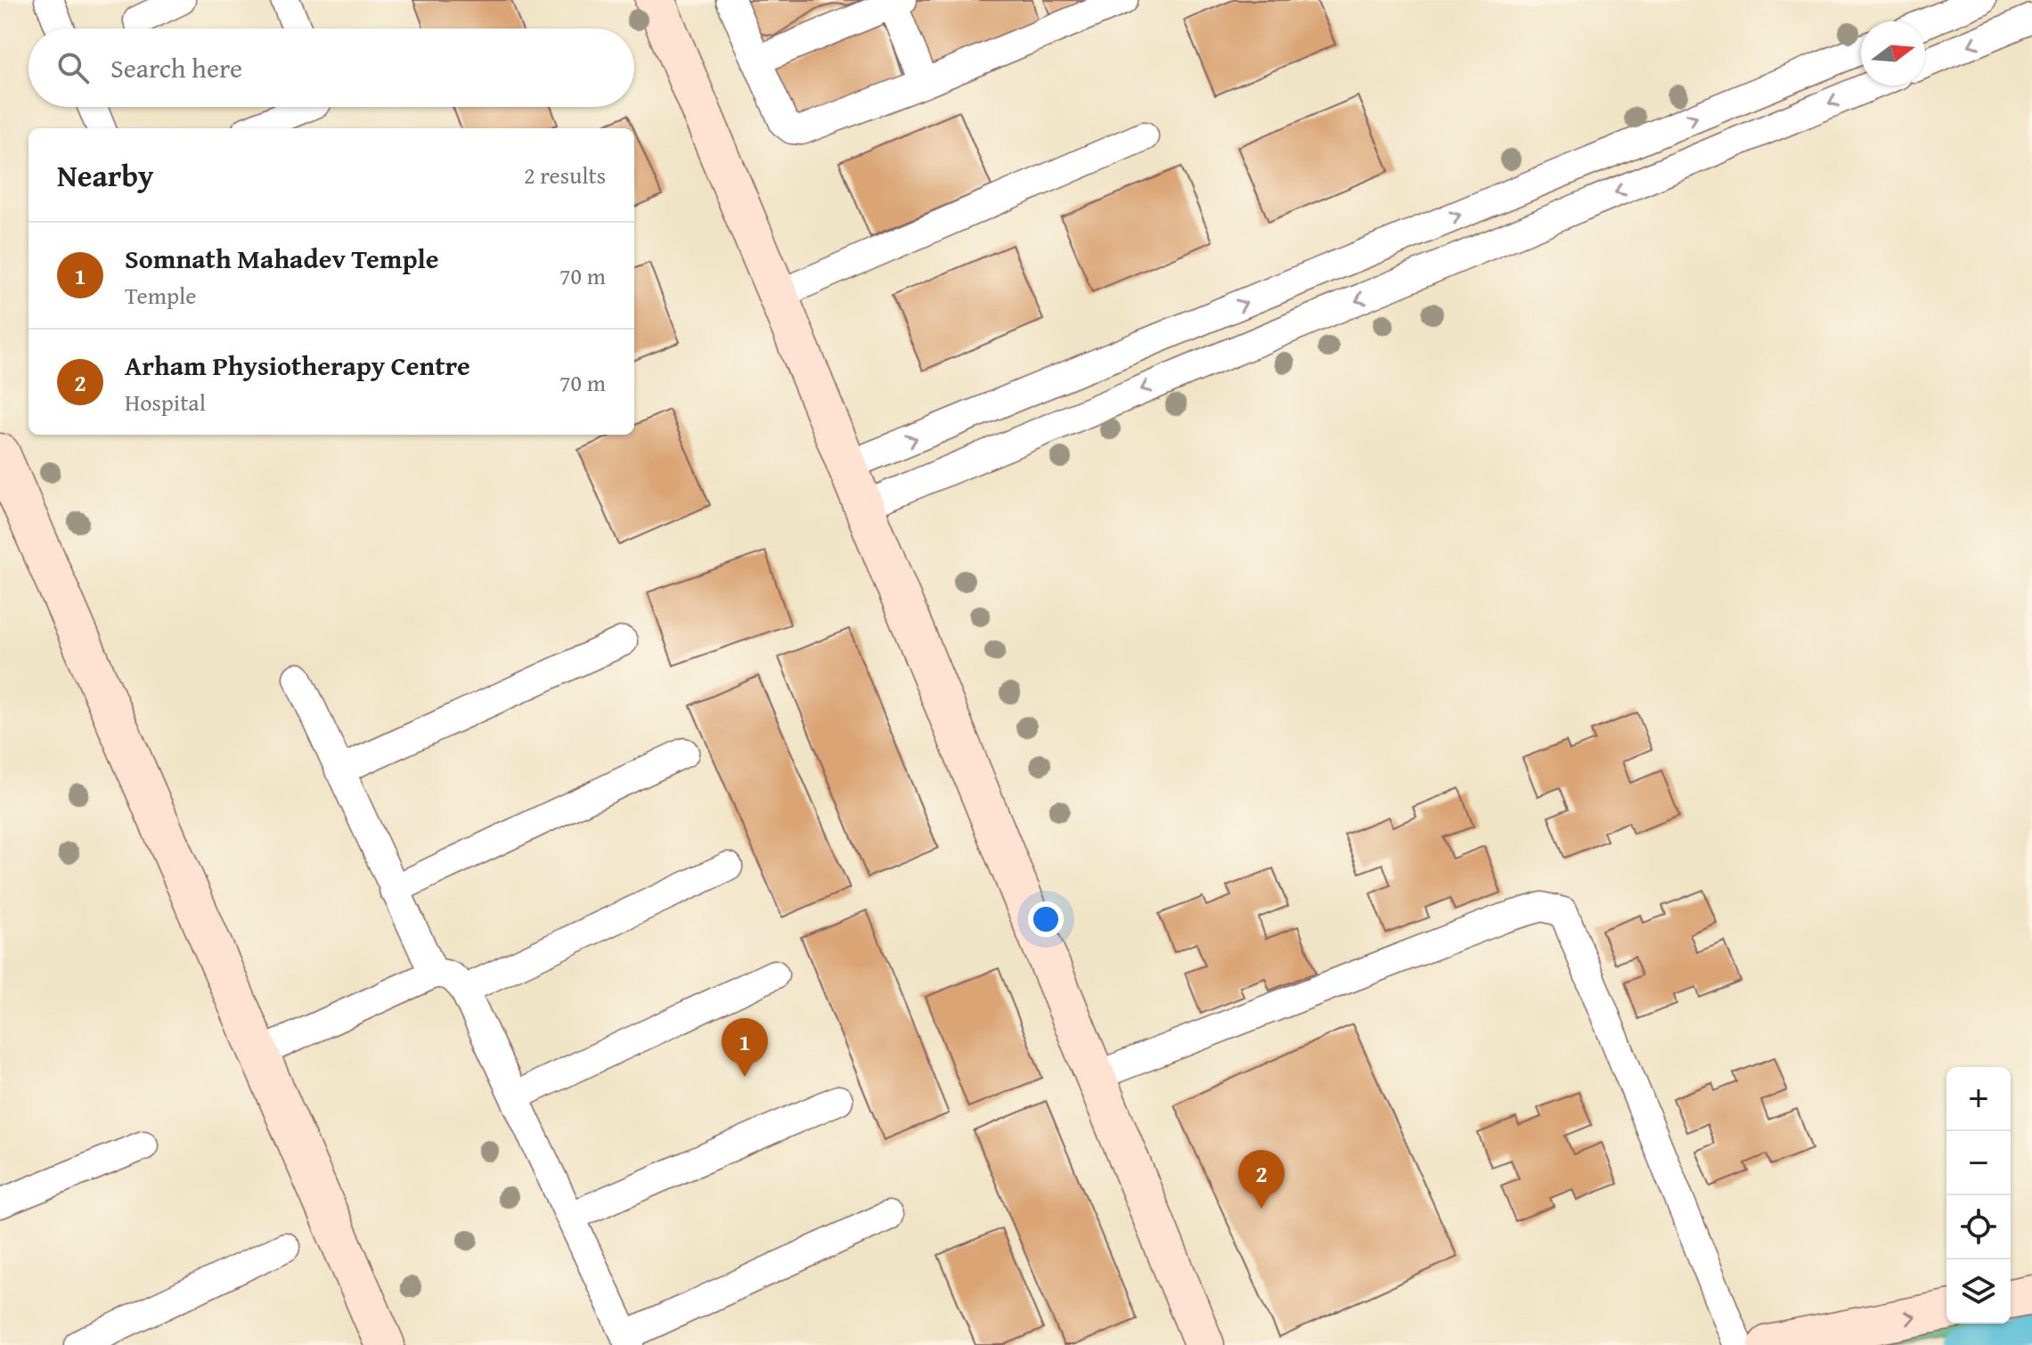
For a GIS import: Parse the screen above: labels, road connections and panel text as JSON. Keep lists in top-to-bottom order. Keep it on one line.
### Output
{"north":"right","page":{"search":"Search here","heading":["Nearby","2 results"],"list":[{"mark":"1","name":"Somnath Mahadev Temple","note":"Temple","value":"70 m"},{"mark":"2","name":"Arham Physiotherapy Centre","note":"Hospital","value":"70 m"}],"pins":["1","2"],"map_buttons":["+","−"]}}
